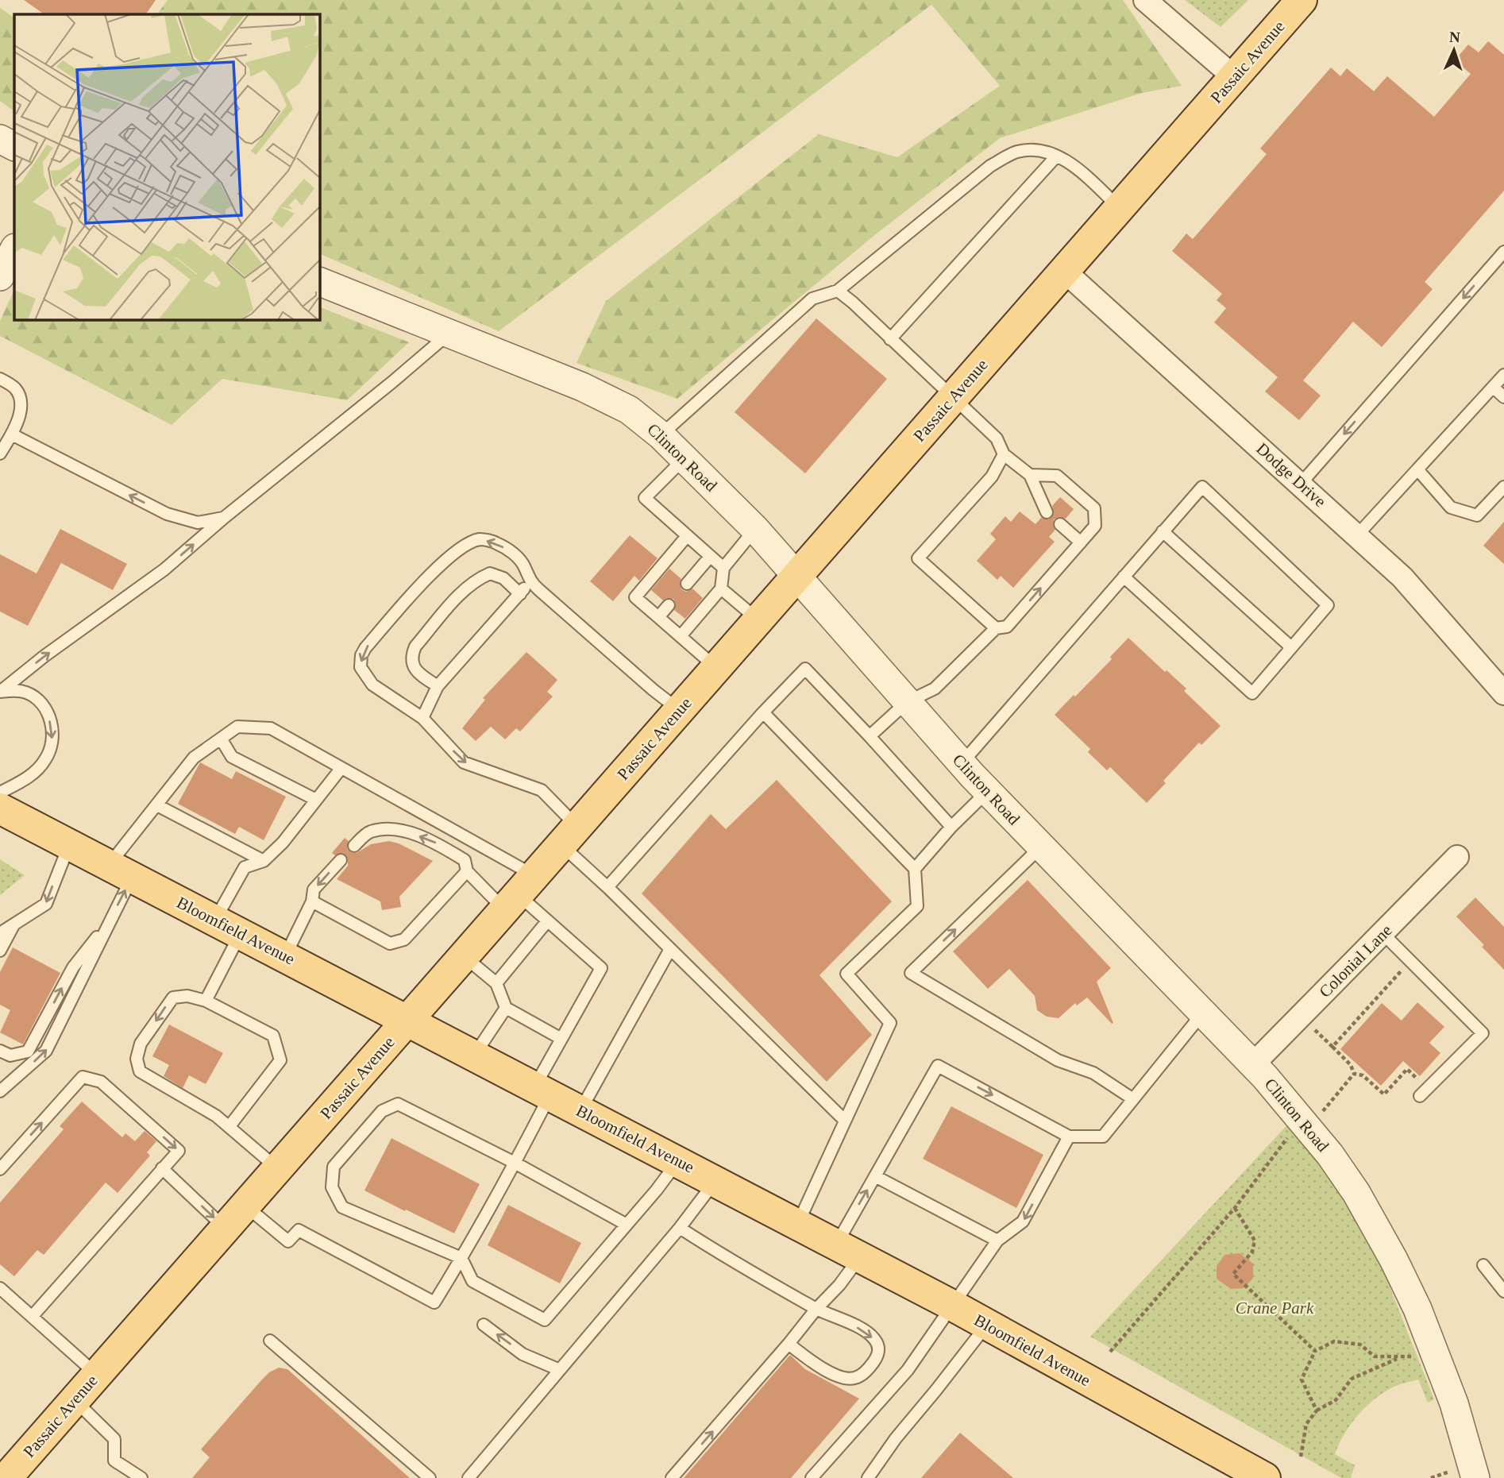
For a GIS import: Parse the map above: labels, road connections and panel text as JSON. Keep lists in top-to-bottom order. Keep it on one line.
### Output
{"streets":{"main road":["Passaic Avenue","Bloomfield Avenue"],"street":["Clinton Road","Dodge Drive","Colonial Lane"]},"crossings":[["Passaic Avenue","Clinton Road"],["Passaic Avenue","Dodge Drive"],["Passaic Avenue","Bloomfield Avenue"],["Clinton Road","Colonial Lane"]],"parks":["Crane Park"],"north":"top"}
